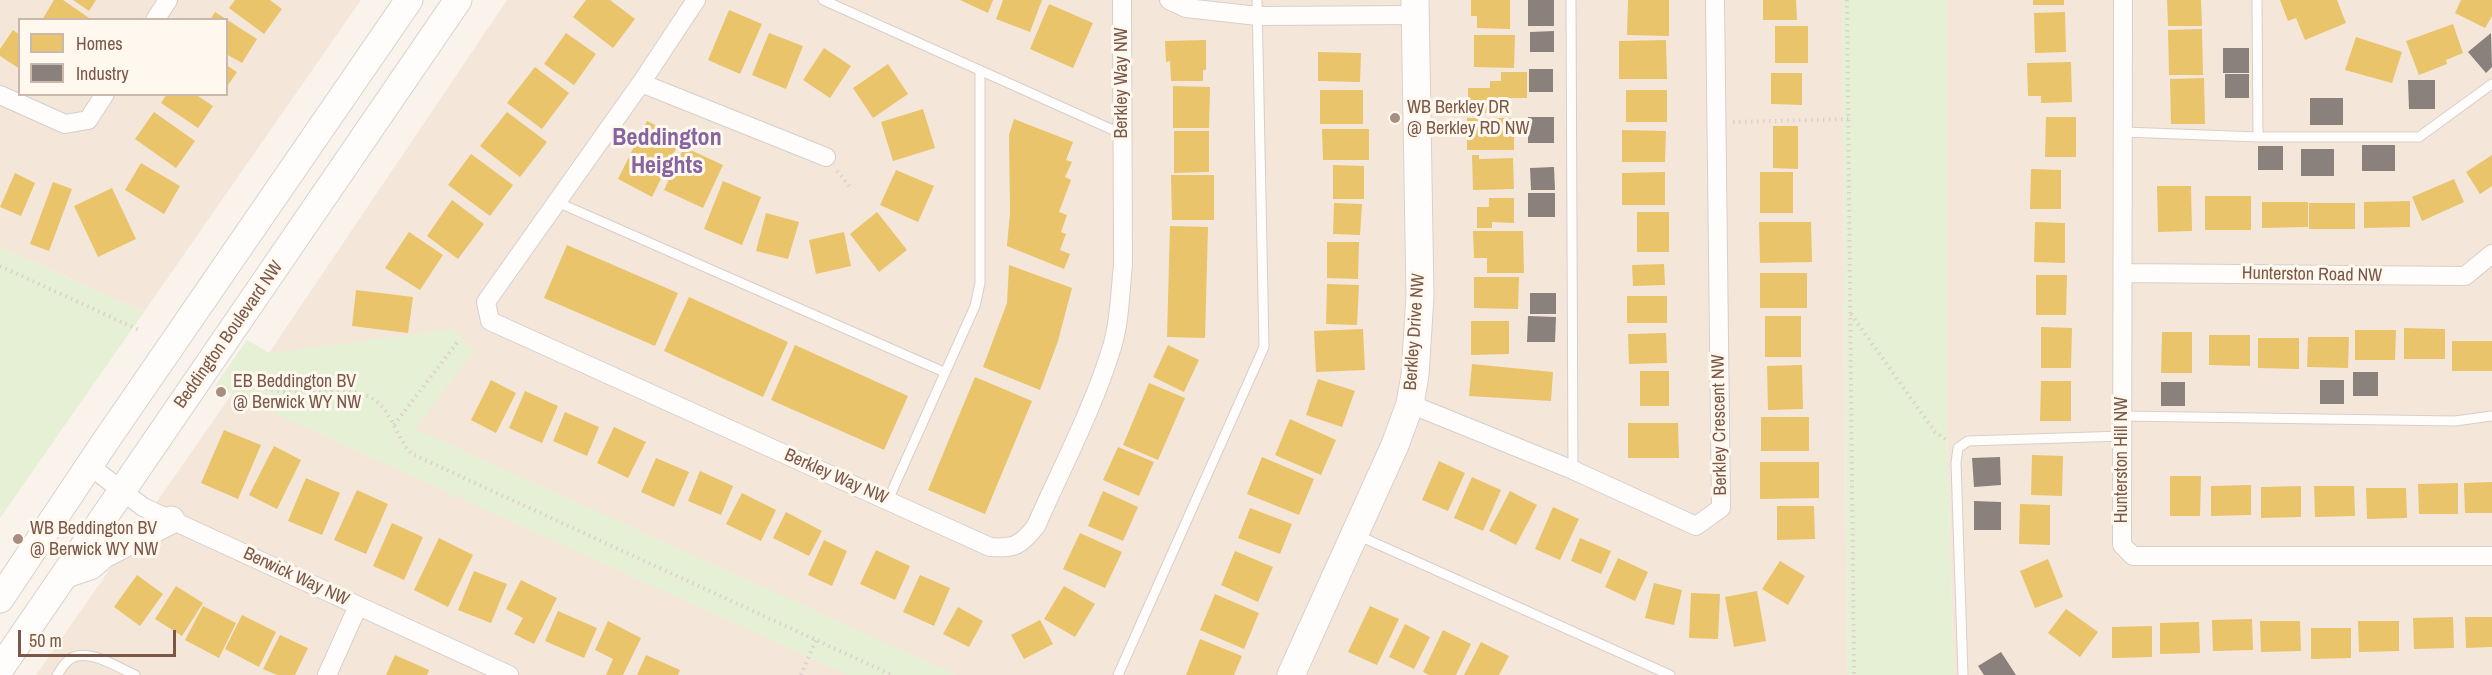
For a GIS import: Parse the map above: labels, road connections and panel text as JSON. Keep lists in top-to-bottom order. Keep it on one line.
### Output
{"streets":{"main road":["Berkley Drive NW","Beddington Boulevard NW"],"street":["Berkley Way NW","Hunterston Road NW","Berkley Crescent NW","Hunterston Hill NW","Berwick Way NW"]},"crossings":[["Hunterston Road NW","Hunterston Hill NW"],["Berkley Drive NW","Berkley Crescent NW"],["Beddington Boulevard NW","Berwick Way NW"]],"districts":["Beddington Heights"],"places":["WB Berkley DR @ Berkley RD NW","EB Beddington BV @ Berwick WY NW","WB Beddington BV @ Berwick WY NW"],"legend":["Homes","Industry"],"scale_bar":"50 m"}
